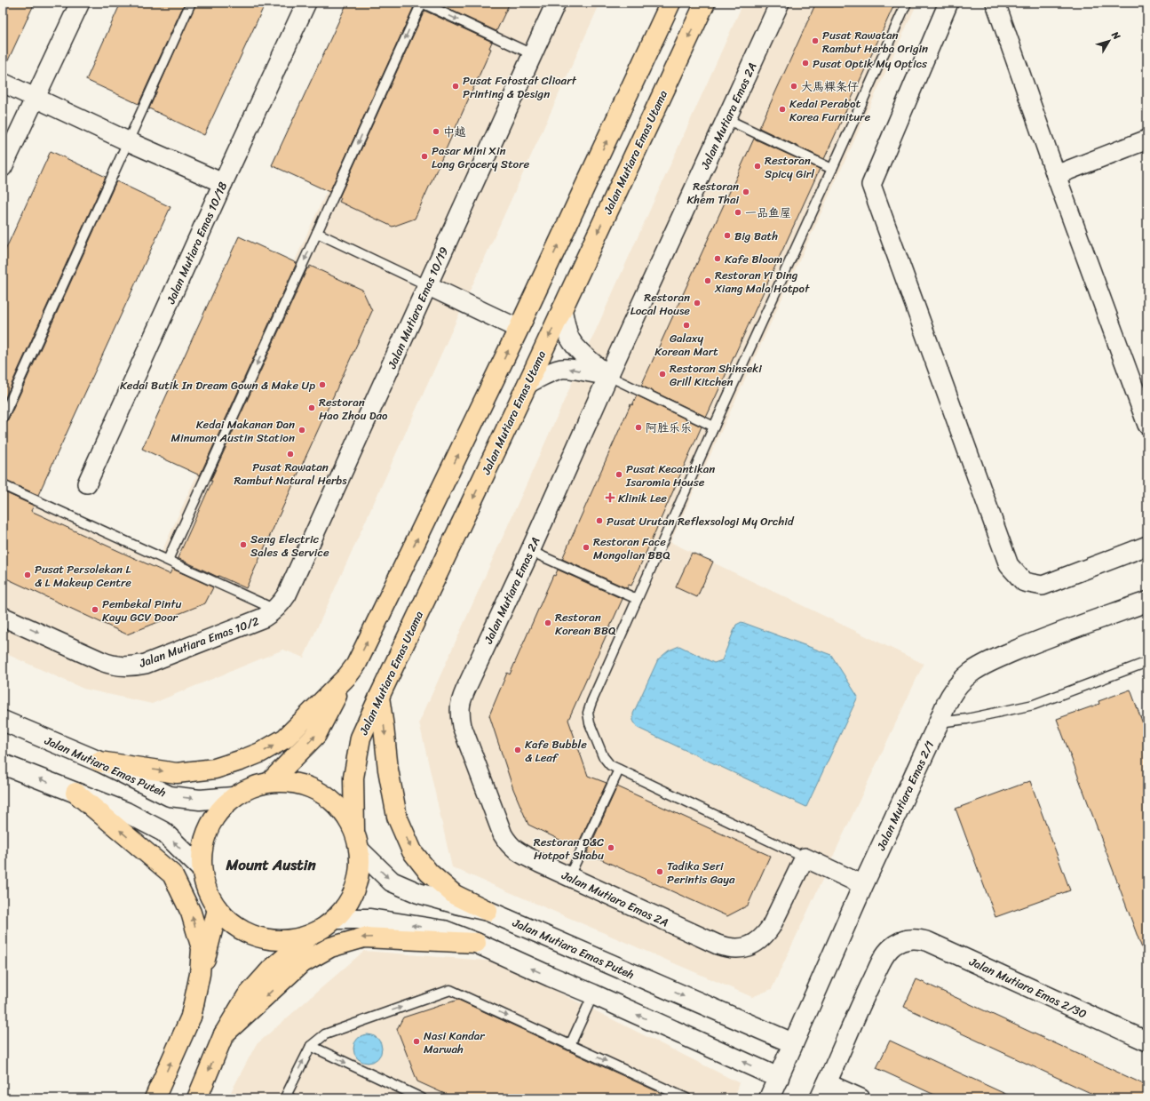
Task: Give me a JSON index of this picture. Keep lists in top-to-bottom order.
{
  "streets": {
    "main road": ["Jalan Mutiara Emas Utama"],
    "street": [
      "Jalan Mutiara Emas 2A",
      "Jalan Mutiara Emas 10/18",
      "Jalan Mutiara Emas 10/19",
      "Jalan Mutiara Emas 10/2",
      "Jalan Mutiara Emas Puteh",
      "Jalan Mutiara Emas 2/1",
      "Jalan Mutiara Emas 2/30"
    ]
  },
  "crossings": [
    ["Jalan Mutiara Emas 10/19", "Jalan Mutiara Emas 10/2"],
    ["Jalan Mutiara Emas Puteh", "Jalan Mutiara Emas 2/1"]
  ],
  "one_way": ["Jalan Mutiara Emas 10/2"],
  "districts": ["Mount Austin"],
  "places": {
    "other": [
      "Pusat Rawatan Rambut Herba Origin",
      "Pusat Optik My Optics",
      "Pusat Fotostat Clioart Printing & Design",
      "大馬粿条仔",
      "Kedai Perabot Korea Furniture",
      "中越",
      "Pasar Mini Xin Long Grocery Store",
      "Restoran Spicy Girl",
      "Restoran Khem Thai",
      "一品鱼屋",
      "Big Bath",
      "Kafe Bloom",
      "Restoran Yi Ding Xiang Mala Hotpot",
      "Restoran Local House",
      "Galaxy Korean Mart",
      "Restoran Shinseki Grill Kitchen",
      "Kedai Butik In Dream Gown & Make Up",
      "Restoran Hao Zhou Dao",
      "阿胜乐乐",
      "Kedai Makanan Dan Minuman Austin Station",
      "Pusat Rawatan Rambut Natural Herbs",
      "Pusat Kecantikan Isaromia House",
      "Pusat Urutan Reflexsologi My Orchid",
      "Seng Electric Sales & Service",
      "Restoran Face Mongolian BBQ",
      "Pusat Persolekan L & L Makeup Centre",
      "Pembekal Pintu Kayu GCV Door",
      "Restoran Korean BBQ",
      "Kafe Bubble & Leaf",
      "Restoran D&C Hotpot Shabu",
      "Tadika Seri Perintis Gaya",
      "Nasi Kandar Marwah"
    ],
    "health": ["Klinik Lee"]
  },
  "north": "top right"
}
